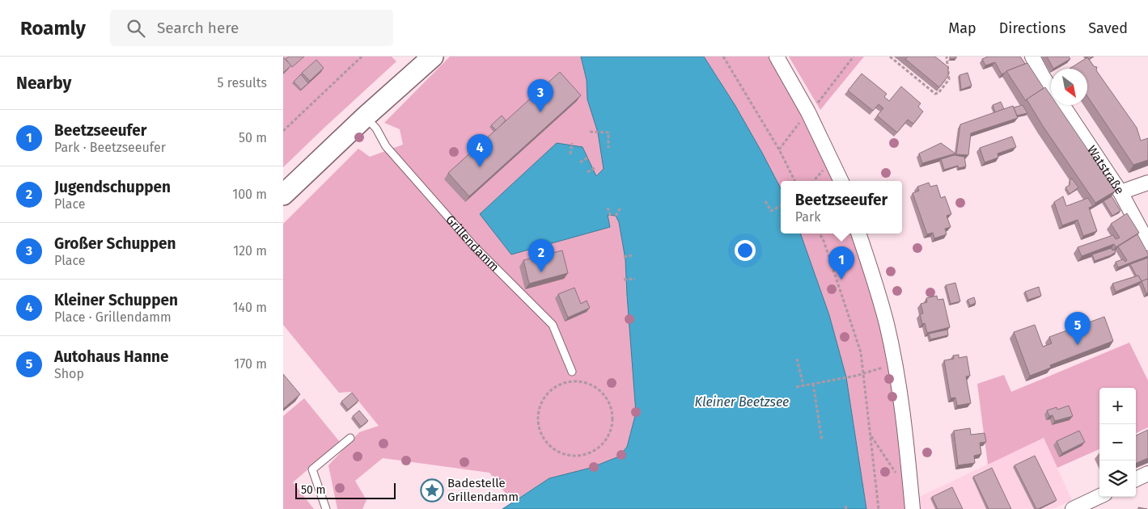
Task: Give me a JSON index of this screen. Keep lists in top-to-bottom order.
{
  "streets": {
    "street": ["Watstraße"],
    "lane": ["Grillendamm"]
  },
  "water": ["Kleiner Beetzsee"],
  "places": {
    "place": ["Badestelle Grillendamm"]
  },
  "scale_bar": "50 m",
  "north": "bottom right",
  "page": {
    "header": "Roamly",
    "search": "Search here",
    "nav": ["Map", "Directions", "Saved"],
    "heading": ["Nearby", "5 results"],
    "pins": [
      "3",
      "4",
      "2",
      "1",
      "5"
    ],
    "list": [
      {
        "mark": "1",
        "name": "Beetzseeufer",
        "note": "Park · Beetzseeufer",
        "value": "50 m"
      },
      {
        "mark": "2",
        "name": "Jugendschuppen",
        "note": "Place",
        "value": "100 m"
      },
      {
        "mark": "3",
        "name": "Großer Schuppen",
        "note": "Place",
        "value": "120 m"
      },
      {
        "mark": "4",
        "name": "Kleiner Schuppen",
        "note": "Place · Grillendamm",
        "value": "140 m"
      },
      {
        "mark": "5",
        "name": "Autohaus Hanne",
        "note": "Shop",
        "value": "170 m"
      }
    ],
    "popup": ["Beetzseeufer", "Park"],
    "map_buttons": ["+", "−"],
    "scale": "50 m"
  }
}
